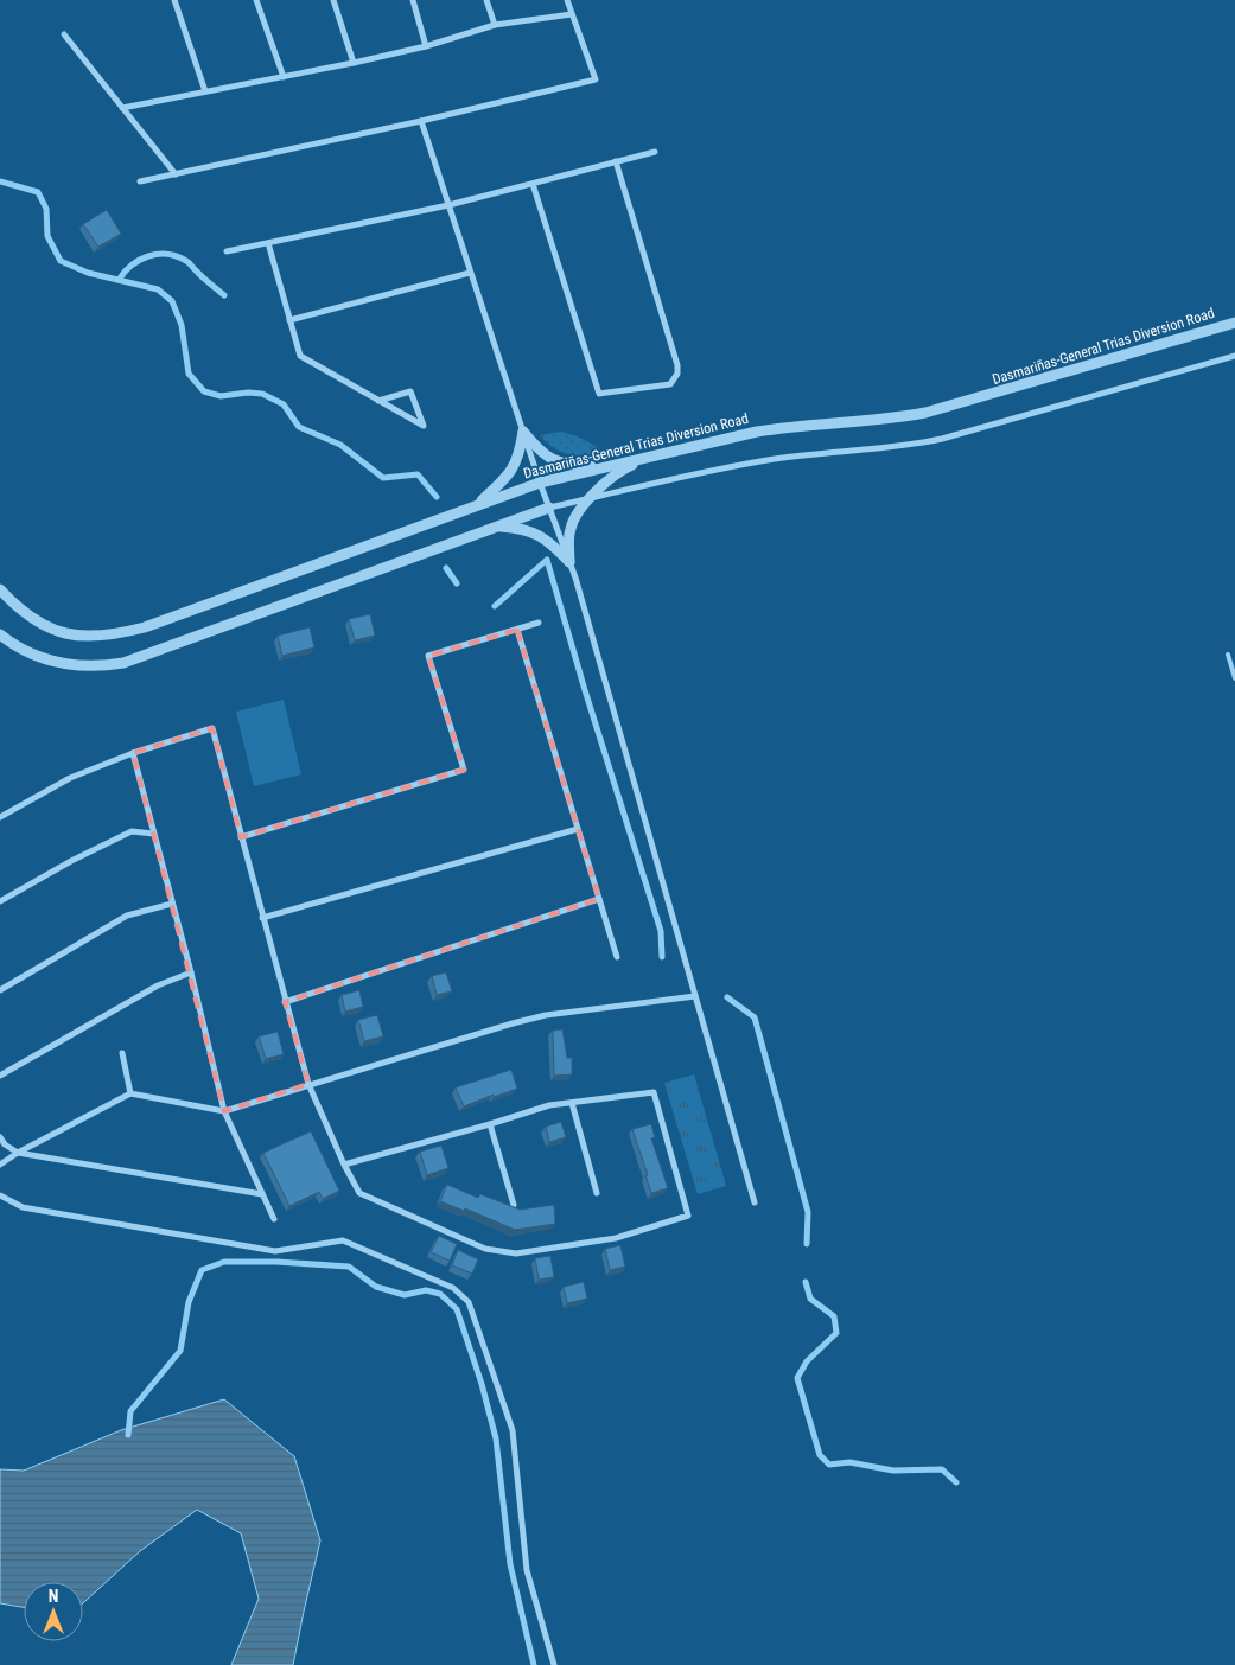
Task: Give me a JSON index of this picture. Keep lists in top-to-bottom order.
{
  "streets": {
    "street": ["Dasmariñas-General Trias Diversion Road"]
  },
  "north": "top"
}
